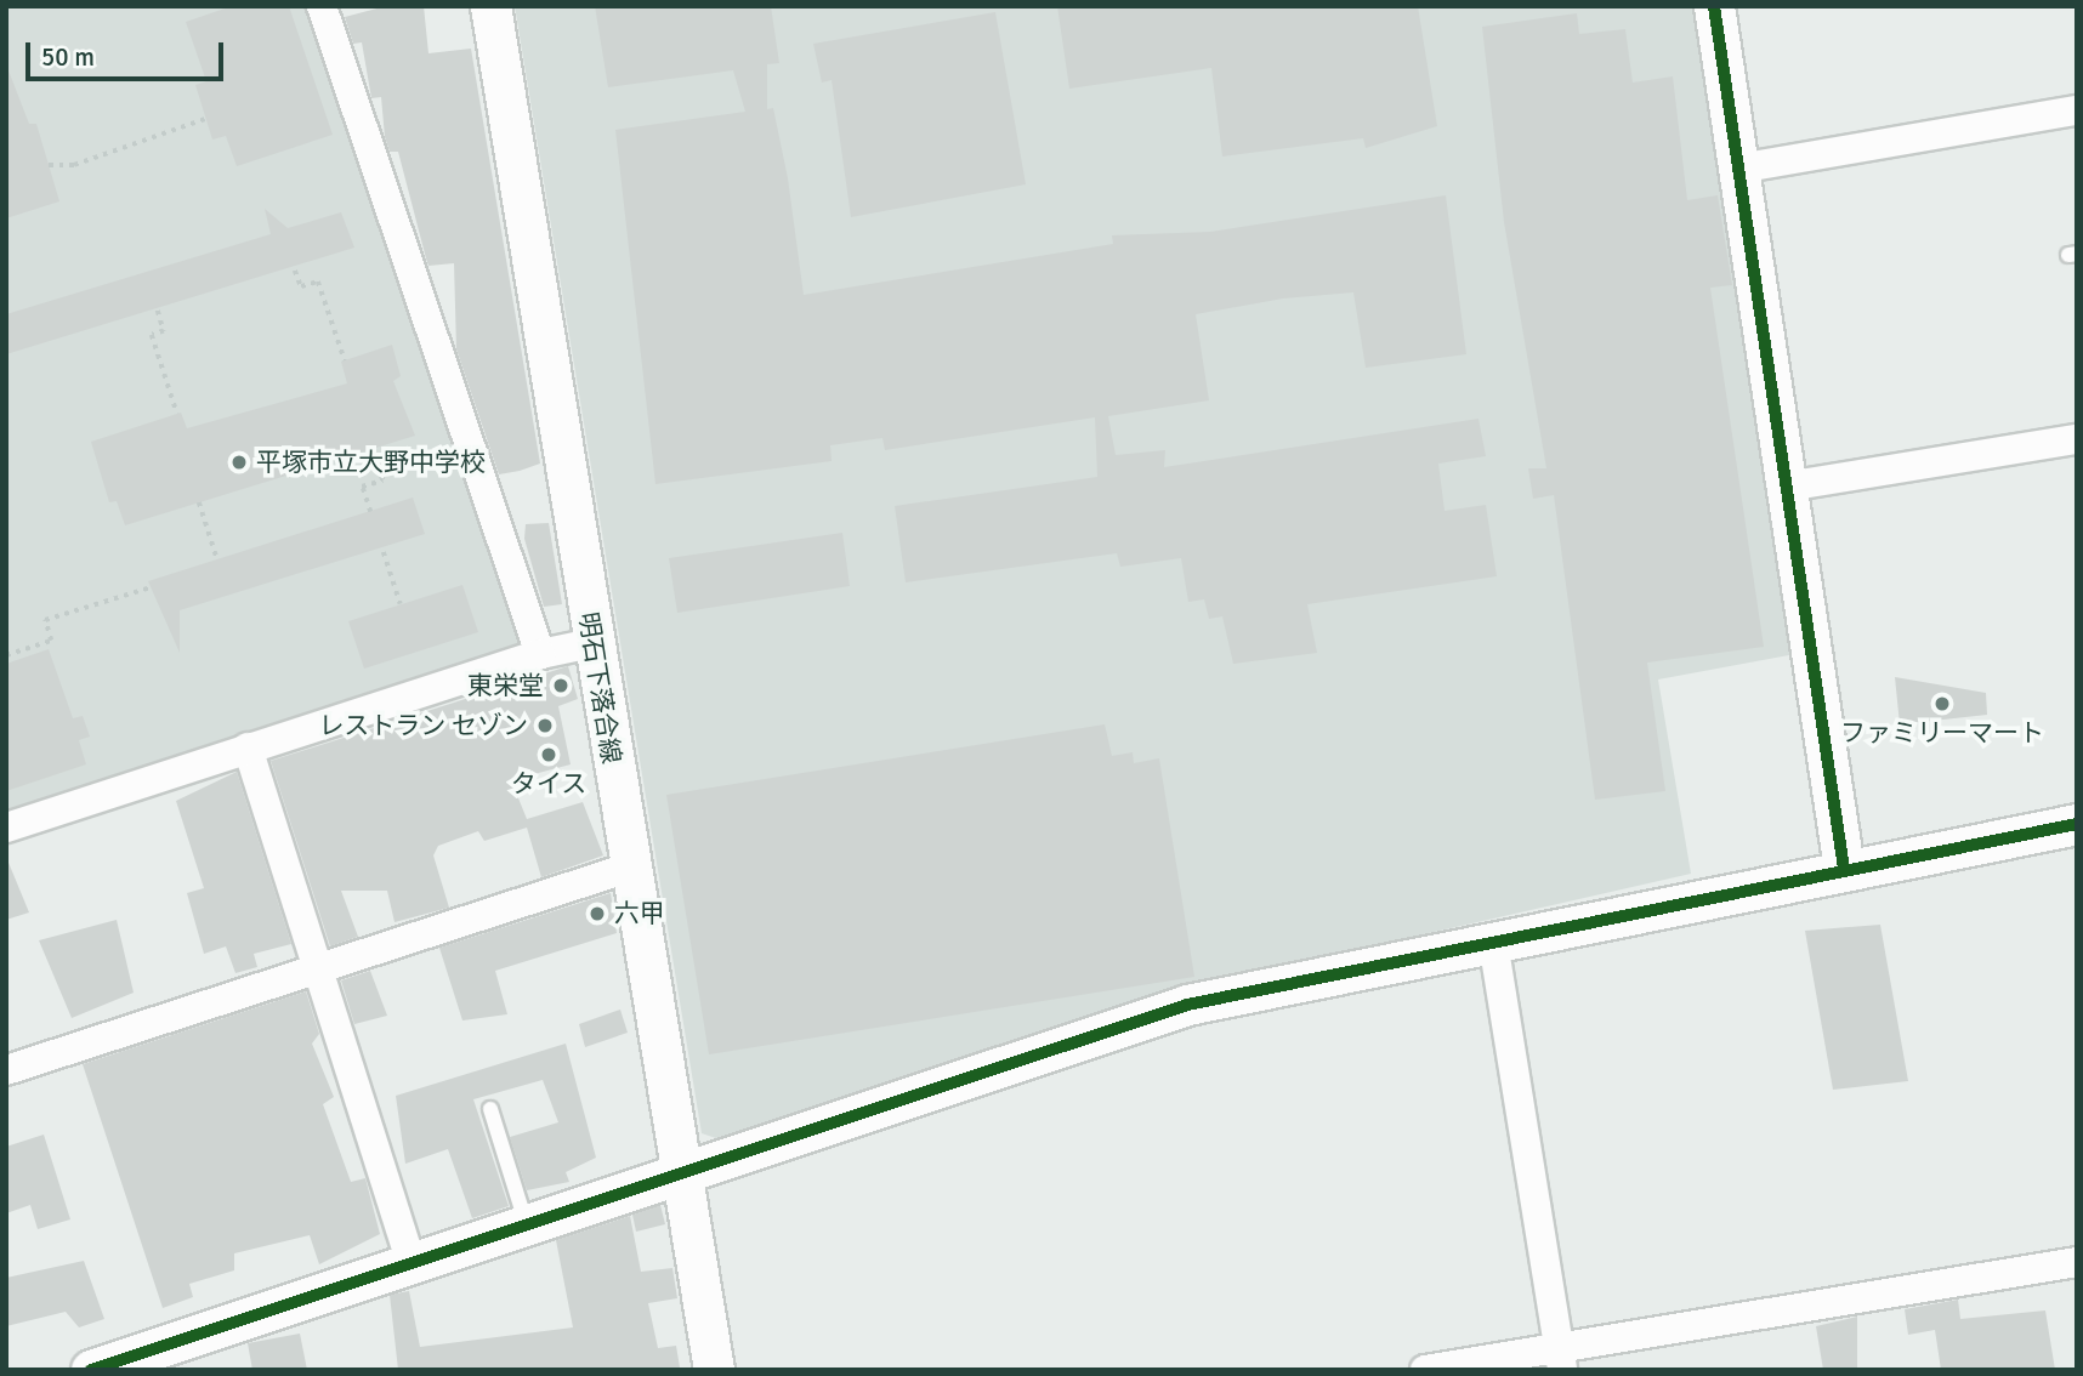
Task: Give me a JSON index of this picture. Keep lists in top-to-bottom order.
{
  "streets": {
    "street": ["明石下落合線"]
  },
  "places": [
    "平塚市立大野中学校",
    "東栄堂",
    "ファミリーマート",
    "レストラン セゾン",
    "タイス",
    "六甲"
  ],
  "scale_bar": "50 m"
}
